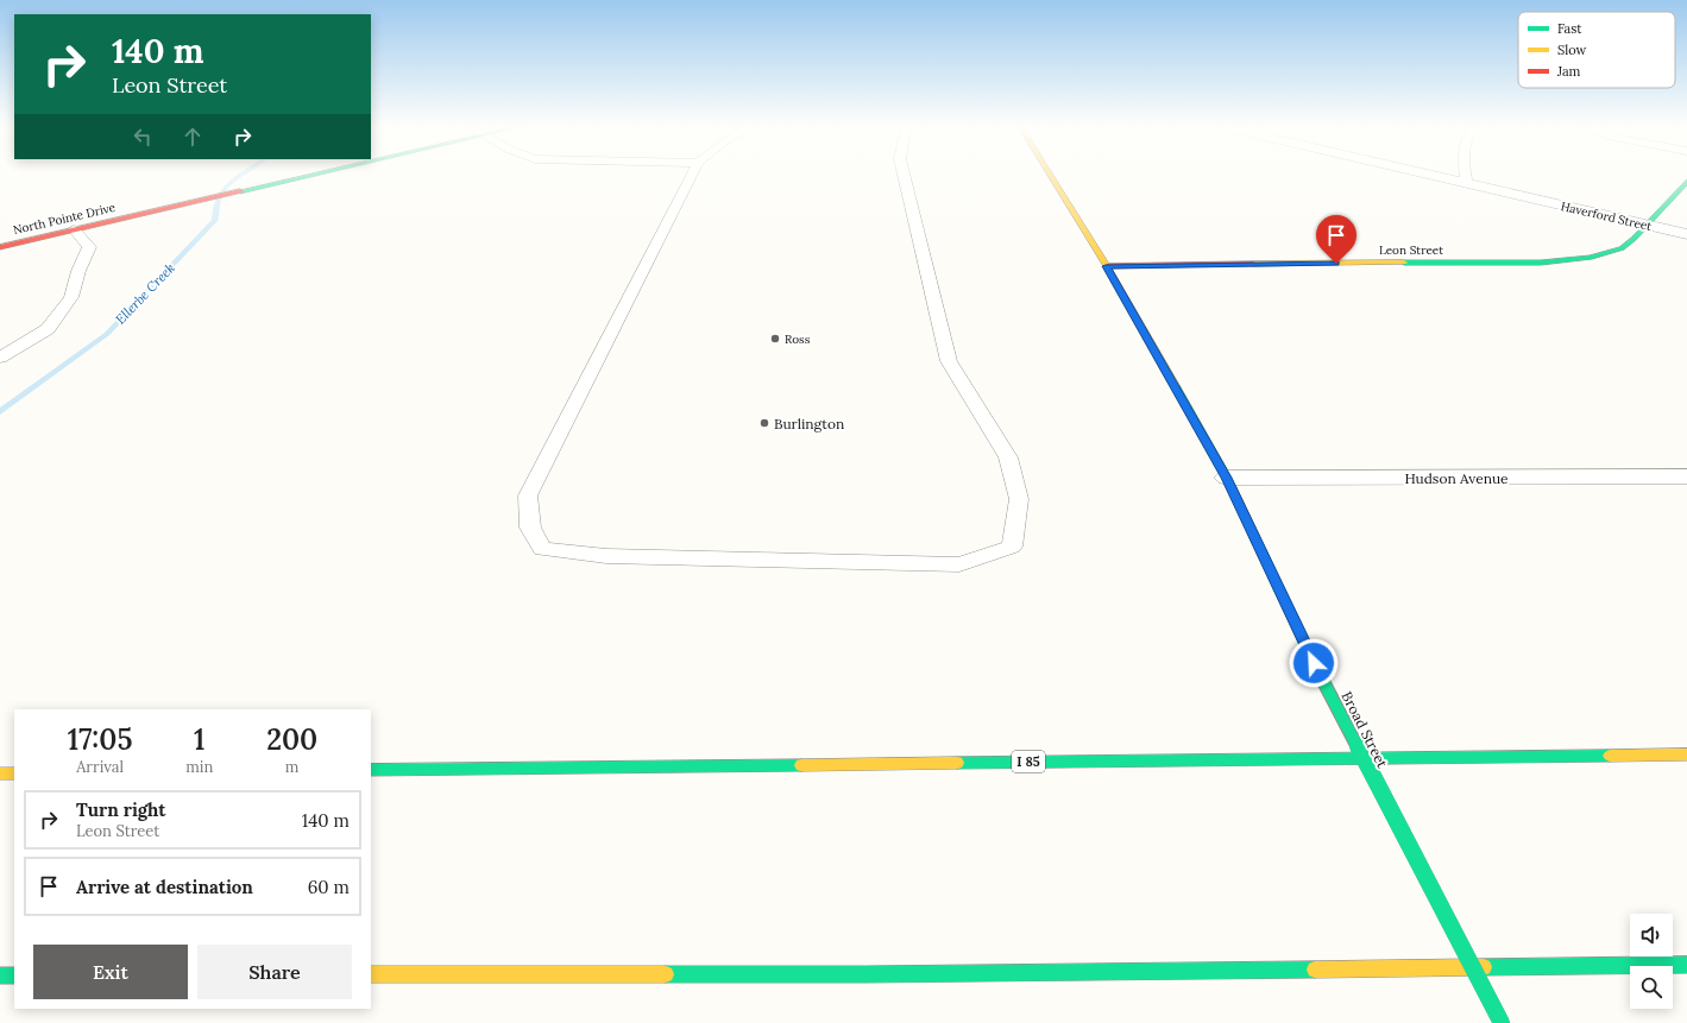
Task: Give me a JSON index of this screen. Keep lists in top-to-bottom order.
{
  "streets": {
    "main road": [
      "North Pointe Drive",
      "Leon Street",
      "Broad Street",
      "I 85"
    ],
    "street": ["Haverford Street", "Hudson Avenue"]
  },
  "crossings": [
    ["Haverford Street", "Leon Street"],
    ["Leon Street", "Broad Street"],
    ["Hudson Avenue", "Broad Street"]
  ],
  "water": ["Ellerbe Creek"],
  "places": ["Ross", "Burlington"],
  "legend": ["Fast", "Slow", "Jam"],
  "page": {
    "turn": ["140 m", "Leon Street"],
    "eta": [
      "17:05",
      "Arrival",
      "1",
      "min",
      "200",
      "m"
    ],
    "list": [
      {
        "name": "Turn right",
        "note": "Leon Street",
        "value": "140 m"
      },
      {
        "name": "Arrive at destination",
        "value": "60 m"
      }
    ],
    "buttons": ["Exit", "Share"]
  }
}
